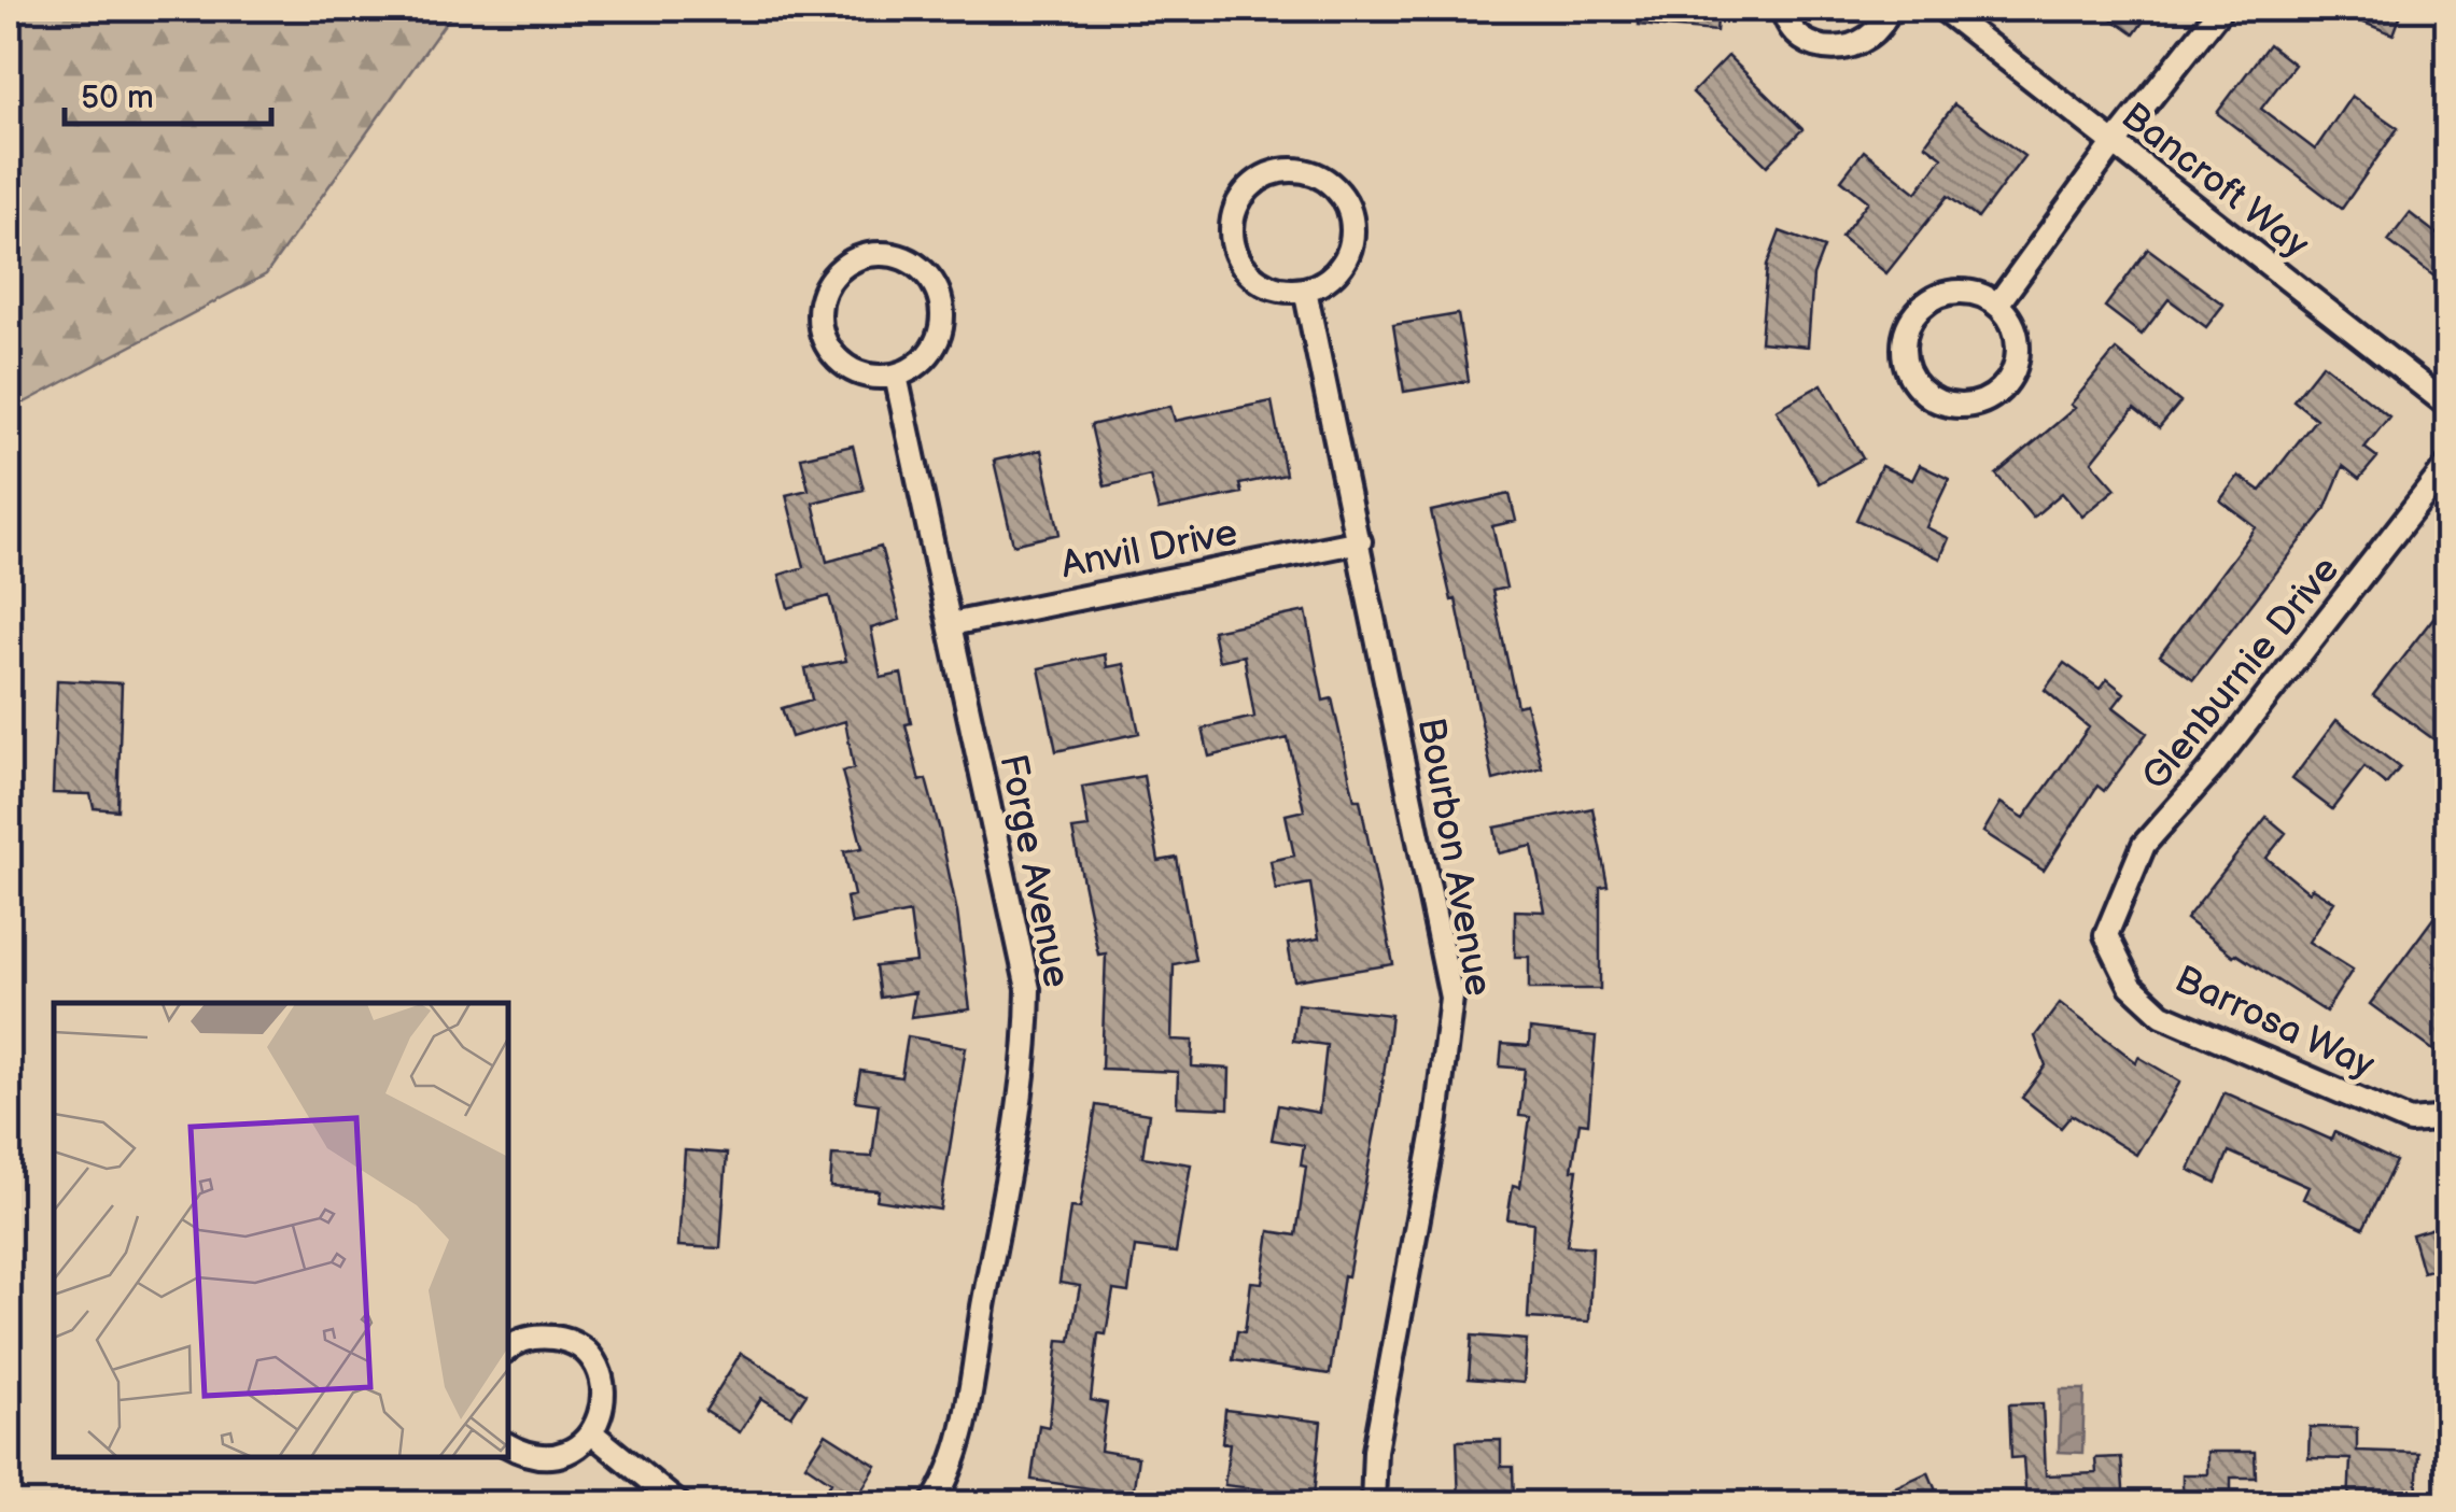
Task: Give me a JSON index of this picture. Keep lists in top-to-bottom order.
{
  "streets": {
    "street": [
      "Bancroft Way",
      "Anvil Drive",
      "Glenburnie Drive",
      "Bourbon Avenue",
      "Forge Avenue",
      "Barrosa Way"
    ]
  },
  "crossings": [
    ["Anvil Drive", "Bourbon Avenue"],
    ["Anvil Drive", "Forge Avenue"],
    ["Glenburnie Drive", "Barrosa Way"]
  ],
  "scale_bar": "50 m"
}
